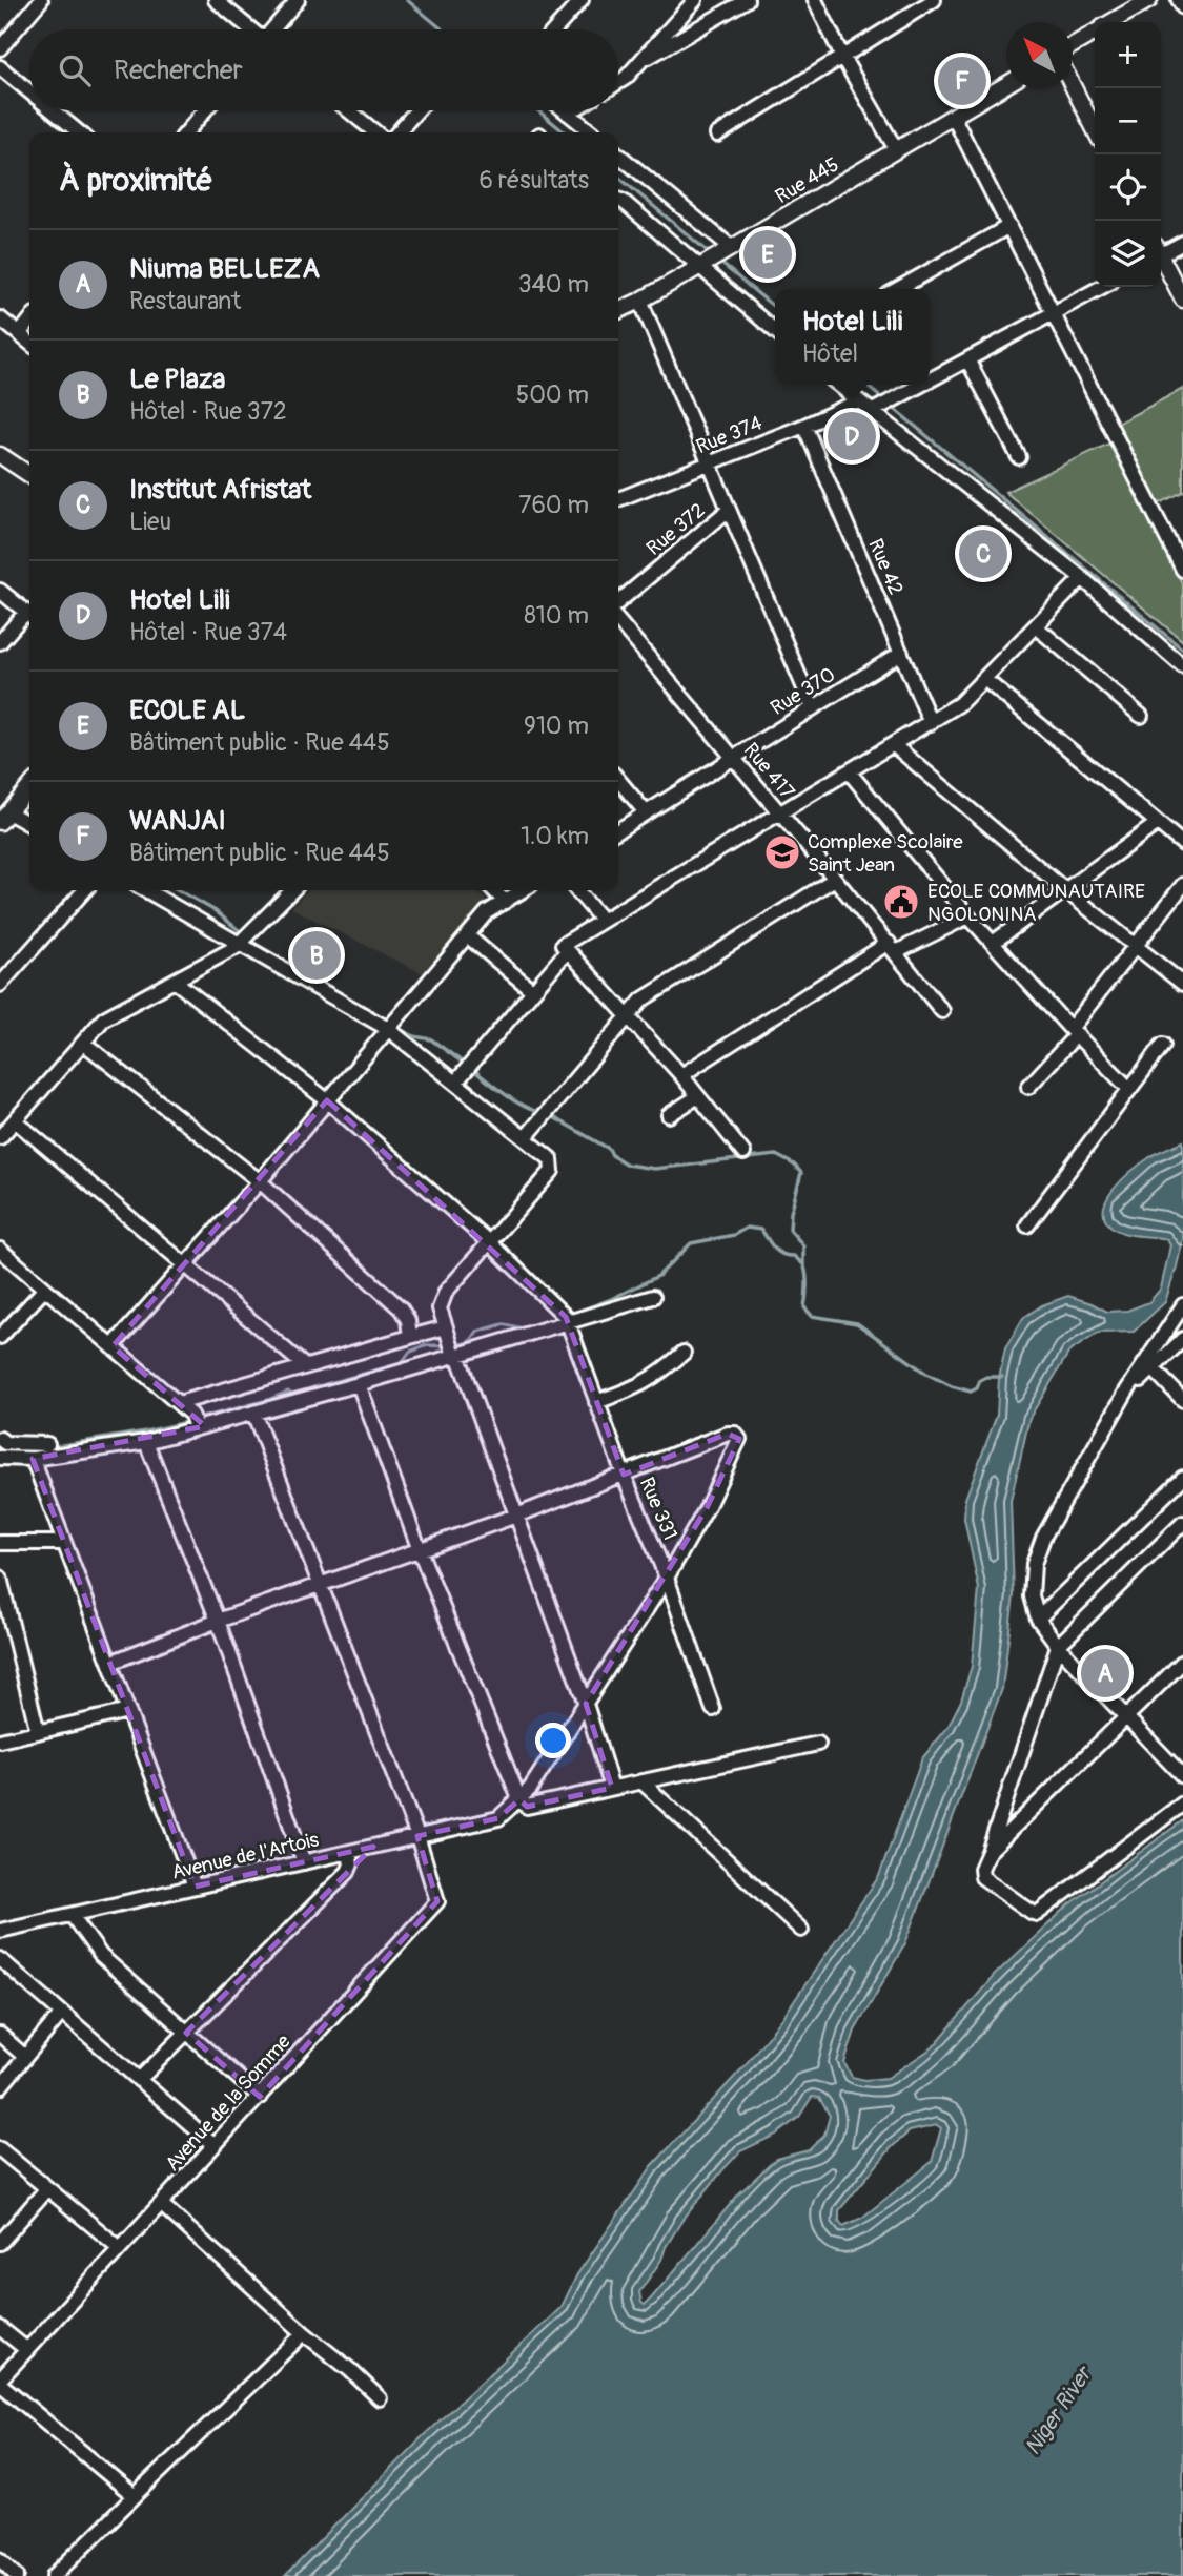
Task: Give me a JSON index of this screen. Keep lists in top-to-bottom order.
{
  "streets": {
    "street": [
      "Rue 445",
      "Rue 374",
      "Rue 372",
      "Rue 42",
      "Rue 370",
      "Rue 417",
      "Rue 331",
      "Avenue de l'Artois",
      "Avenue de la Somme"
    ]
  },
  "crossings": [
    ["Rue 374", "Rue 42"],
    ["Rue 42", "Rue 370"],
    ["Rue 370", "Rue 417"],
    ["Avenue de l'Artois", "Avenue de la Somme"]
  ],
  "water": ["Niger River"],
  "places": {
    "school or university": ["Complexe Scolaire Saint Jean"],
    "public building": ["ECOLE COMMUNAUTAIRE NGOLONINA"]
  },
  "north": "top left",
  "page": {
    "map_buttons": ["+", "−"],
    "search": "Rechercher",
    "pins": [
      "F",
      "E",
      "D",
      "C",
      "B",
      "A"
    ],
    "heading": ["À proximité", "6 résultats"],
    "list": [
      {
        "mark": "A",
        "name": "Niuma BELLEZA",
        "note": "Restaurant",
        "value": "340 m"
      },
      {
        "mark": "B",
        "name": "Le Plaza",
        "note": "Hôtel · Rue 372",
        "value": "500 m"
      },
      {
        "mark": "C",
        "name": "Institut Afristat",
        "note": "Lieu",
        "value": "760 m"
      },
      {
        "mark": "D",
        "name": "Hotel Lili",
        "note": "Hôtel · Rue 374",
        "value": "810 m"
      },
      {
        "mark": "E",
        "name": "ECOLE AL",
        "note": "Bâtiment public · Rue 445",
        "value": "910 m"
      },
      {
        "mark": "F",
        "name": "WANJAI",
        "note": "Bâtiment public · Rue 445",
        "value": "1.0 km"
      }
    ],
    "popup": ["Hotel Lili", "Hôtel"]
  }
}
